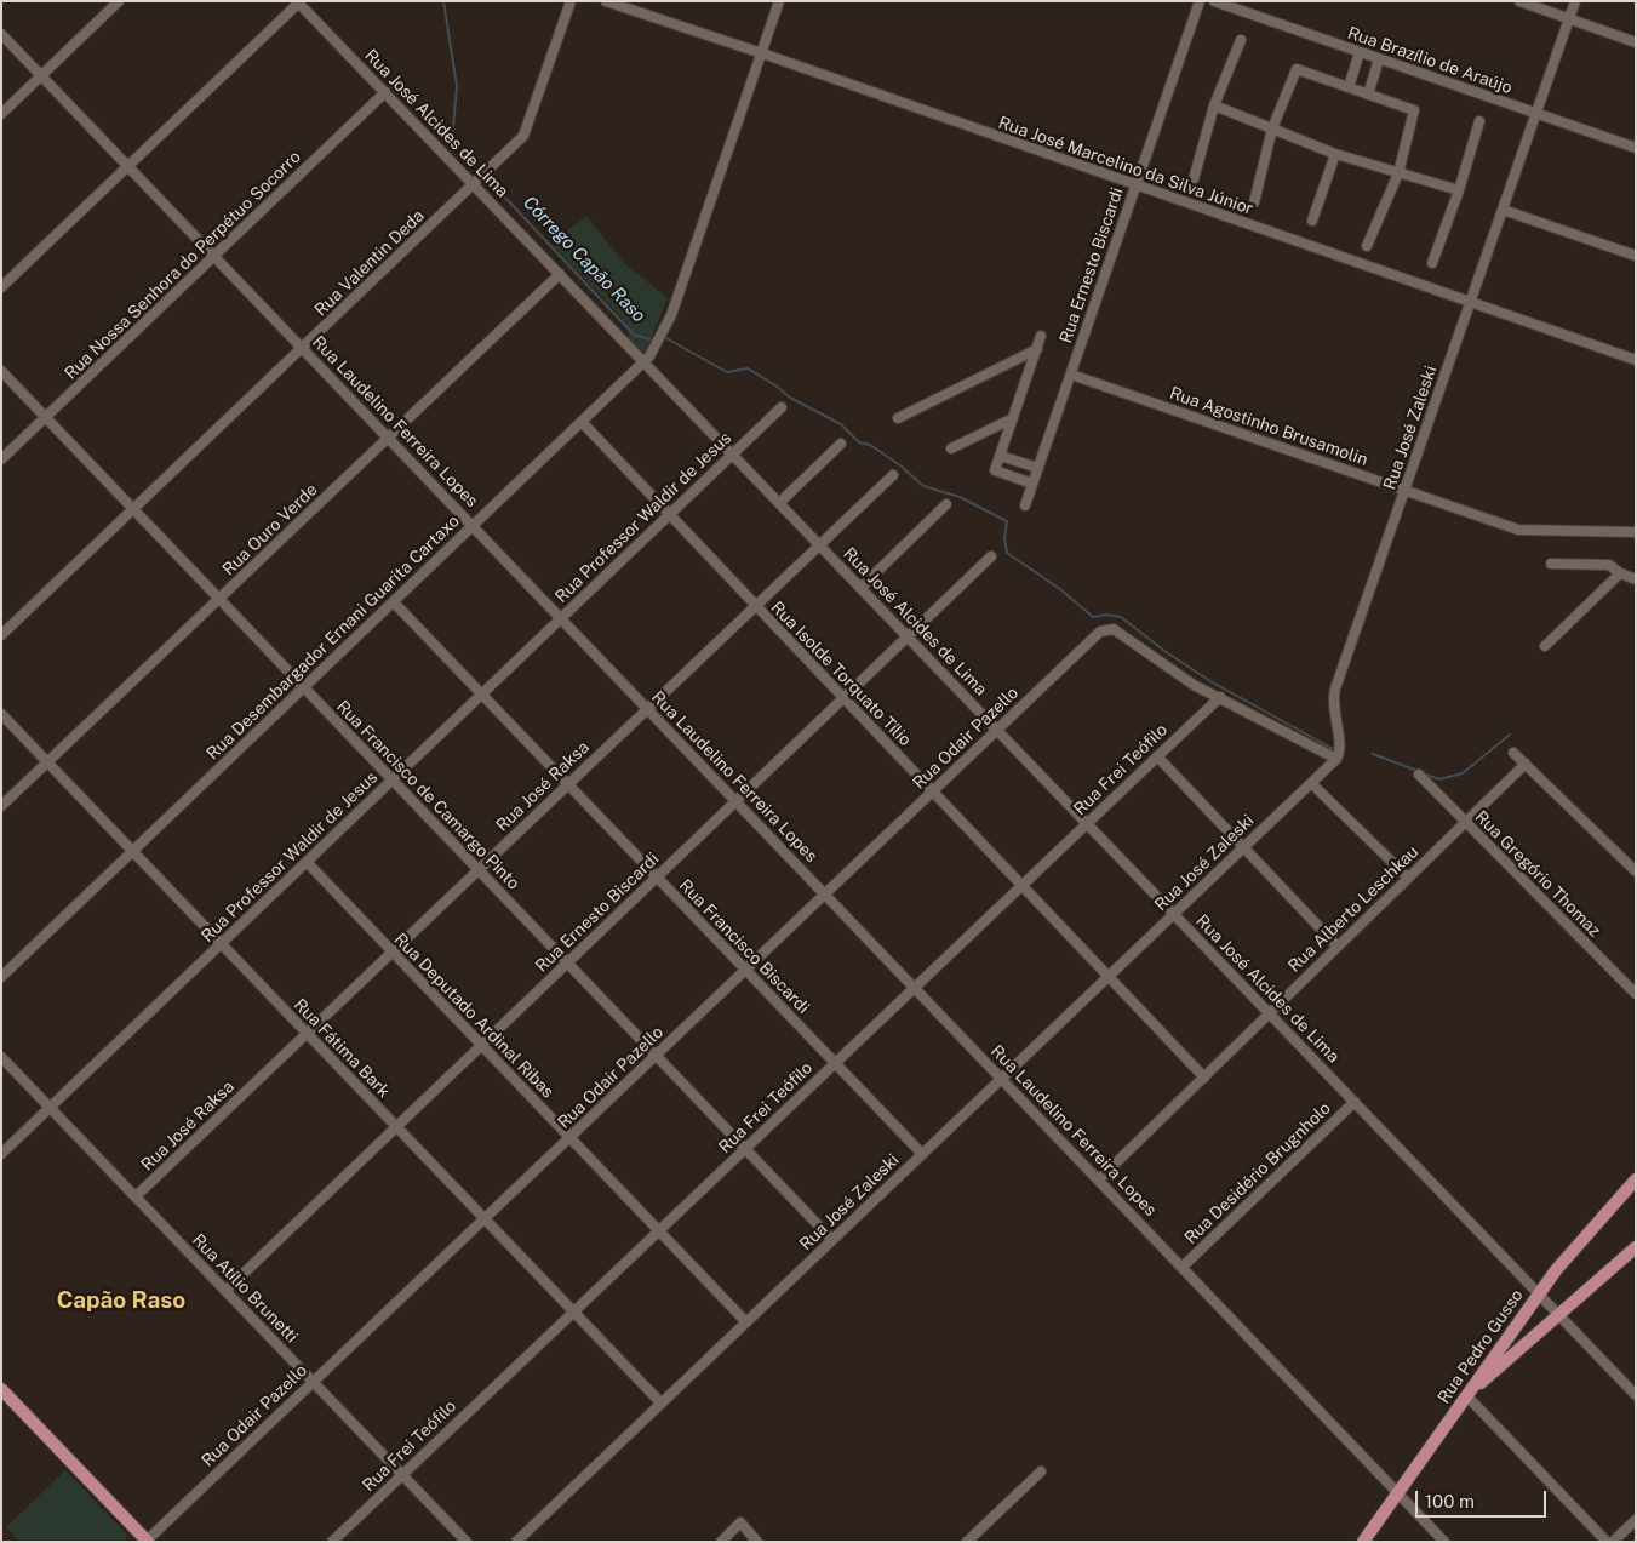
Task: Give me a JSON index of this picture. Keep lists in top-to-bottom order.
{
  "streets": {
    "main road": ["Rua Pedro Gusso"],
    "street": [
      "Rua Brazílio de Araújo",
      "Rua José Alcides de Lima",
      "Rua José Marcelino da Silva Júnior",
      "Rua Valentin Deda",
      "Rua Nossa Senhora do Perpétuo Socorro",
      "Rua Ernesto Biscardi",
      "Rua Laudelino Ferreira Lopes",
      "Rua Agostinho Brusamolin",
      "Rua José Zaleski",
      "Rua Professor Waldir de Jesus",
      "Rua Ouro Verde",
      "Rua Desembargador Ernani Guarita Cartaxo",
      "Rua Isolde Torquato Tílio",
      "Rua Odair Pazello",
      "Rua Frei Teófilo",
      "Rua José Raksa",
      "Rua Francisco de Camargo Pinto",
      "Rua Gregório Thomaz",
      "Rua Alberto Leschkau",
      "Rua Francisco Biscardi",
      "Rua Deputado Ardinal Ribas",
      "Rua Fátima Bark",
      "Rua Desidério Brugnholo",
      "Rua Atílio Brunetti"
    ]
  },
  "crossings": [
    ["Rua Brazílio de Araújo", "Rua José Zaleski"],
    ["Rua José Alcides de Lima", "Rua Valentin Deda"],
    ["Rua José Alcides de Lima", "Rua Nossa Senhora do Perpétuo Socorro"],
    ["Rua José Alcides de Lima", "Rua Ernesto Biscardi"],
    ["Rua José Alcides de Lima", "Rua José Zaleski"],
    ["Rua José Alcides de Lima", "Rua Professor Waldir de Jesus"],
    ["Rua José Alcides de Lima", "Rua Ouro Verde"],
    ["Rua José Alcides de Lima", "Rua Desembargador Ernani Guarita Cartaxo"],
    ["Rua José Alcides de Lima", "Rua Odair Pazello"],
    ["Rua José Alcides de Lima", "Rua Frei Teófilo"],
    ["Rua José Alcides de Lima", "Rua José Raksa"],
    ["Rua José Alcides de Lima", "Rua Alberto Leschkau"],
    ["Rua José Alcides de Lima", "Rua Desidério Brugnholo"],
    ["Rua José Alcides de Lima", "Rua Pedro Gusso"],
    ["Rua José Marcelino da Silva Júnior", "Rua Ernesto Biscardi"],
    ["Rua José Marcelino da Silva Júnior", "Rua José Zaleski"],
    ["Rua José Marcelino da Silva Júnior", "Rua Desembargador Ernani Guarita Cartaxo"],
    ["Rua Valentin Deda", "Rua Laudelino Ferreira Lopes"],
    ["Rua Valentin Deda", "Rua Francisco de Camargo Pinto"],
    ["Rua Nossa Senhora do Perpétuo Socorro", "Rua Laudelino Ferreira Lopes"],
    ["Rua Nossa Senhora do Perpétuo Socorro", "Rua Francisco de Camargo Pinto"],
    ["Rua Ernesto Biscardi", "Rua Laudelino Ferreira Lopes"],
    ["Rua Ernesto Biscardi", "Rua Agostinho Brusamolin"],
    ["Rua Ernesto Biscardi", "Rua Isolde Torquato Tílio"],
    ["Rua Ernesto Biscardi", "Rua Francisco de Camargo Pinto"],
    ["Rua Ernesto Biscardi", "Rua Francisco Biscardi"],
    ["Rua Ernesto Biscardi", "Rua Deputado Ardinal Ribas"],
    ["Rua Ernesto Biscardi", "Rua Fátima Bark"],
    ["Rua Ernesto Biscardi", "Rua Atílio Brunetti"],
    ["Rua Laudelino Ferreira Lopes", "Rua José Zaleski"],
    ["Rua Laudelino Ferreira Lopes", "Rua Professor Waldir de Jesus"],
    ["Rua Laudelino Ferreira Lopes", "Rua Ouro Verde"],
    ["Rua Laudelino Ferreira Lopes", "Rua Desembargador Ernani Guarita Cartaxo"],
    ["Rua Laudelino Ferreira Lopes", "Rua Odair Pazello"],
    ["Rua Laudelino Ferreira Lopes", "Rua Frei Teófilo"],
    ["Rua Laudelino Ferreira Lopes", "Rua José Raksa"],
    ["Rua Laudelino Ferreira Lopes", "Rua Alberto Leschkau"],
    ["Rua Laudelino Ferreira Lopes", "Rua Desidério Brugnholo"],
    ["Rua Laudelino Ferreira Lopes", "Rua Pedro Gusso"],
    ["Rua Agostinho Brusamolin", "Rua José Zaleski"],
    ["Rua José Zaleski", "Rua Isolde Torquato Tílio"],
    ["Rua José Zaleski", "Rua Francisco de Camargo Pinto"],
    ["Rua José Zaleski", "Rua Francisco Biscardi"],
    ["Rua José Zaleski", "Rua Deputado Ardinal Ribas"],
    ["Rua José Zaleski", "Rua Fátima Bark"],
    ["Rua Professor Waldir de Jesus", "Rua Isolde Torquato Tílio"],
    ["Rua Professor Waldir de Jesus", "Rua Francisco de Camargo Pinto"],
    ["Rua Professor Waldir de Jesus", "Rua Francisco Biscardi"],
    ["Rua Professor Waldir de Jesus", "Rua Deputado Ardinal Ribas"],
    ["Rua Professor Waldir de Jesus", "Rua Fátima Bark"],
    ["Rua Professor Waldir de Jesus", "Rua Atílio Brunetti"],
    ["Rua Ouro Verde", "Rua Francisco de Camargo Pinto"],
    ["Rua Ouro Verde", "Rua Fátima Bark"],
    ["Rua Desembargador Ernani Guarita Cartaxo", "Rua Isolde Torquato Tílio"],
    ["Rua Desembargador Ernani Guarita Cartaxo", "Rua Francisco de Camargo Pinto"],
    ["Rua Desembargador Ernani Guarita Cartaxo", "Rua Francisco Biscardi"],
    ["Rua Desembargador Ernani Guarita Cartaxo", "Rua Fátima Bark"],
    ["Rua Isolde Torquato Tílio", "Rua Odair Pazello"],
    ["Rua Isolde Torquato Tílio", "Rua Frei Teófilo"],
    ["Rua Isolde Torquato Tílio", "Rua José Raksa"],
    ["Rua Isolde Torquato Tílio", "Rua Alberto Leschkau"],
    ["Rua Odair Pazello", "Rua Frei Teófilo"],
    ["Rua Odair Pazello", "Rua Francisco de Camargo Pinto"],
    ["Rua Odair Pazello", "Rua Francisco Biscardi"],
    ["Rua Odair Pazello", "Rua Deputado Ardinal Ribas"],
    ["Rua Odair Pazello", "Rua Fátima Bark"],
    ["Rua Odair Pazello", "Rua Atílio Brunetti"],
    ["Rua Frei Teófilo", "Rua Francisco de Camargo Pinto"],
    ["Rua Frei Teófilo", "Rua Francisco Biscardi"],
    ["Rua Frei Teófilo", "Rua Deputado Ardinal Ribas"],
    ["Rua Frei Teófilo", "Rua Fátima Bark"],
    ["Rua Frei Teófilo", "Rua Atílio Brunetti"],
    ["Rua José Raksa", "Rua Francisco de Camargo Pinto"],
    ["Rua José Raksa", "Rua Francisco Biscardi"],
    ["Rua José Raksa", "Rua Deputado Ardinal Ribas"],
    ["Rua José Raksa", "Rua Fátima Bark"],
    ["Rua José Raksa", "Rua Atílio Brunetti"],
    ["Rua Gregório Thomaz", "Rua Alberto Leschkau"]
  ],
  "districts": ["Capão Raso"],
  "water": ["Córrego Capão Raso"],
  "scale_bar": "100 m"
}
